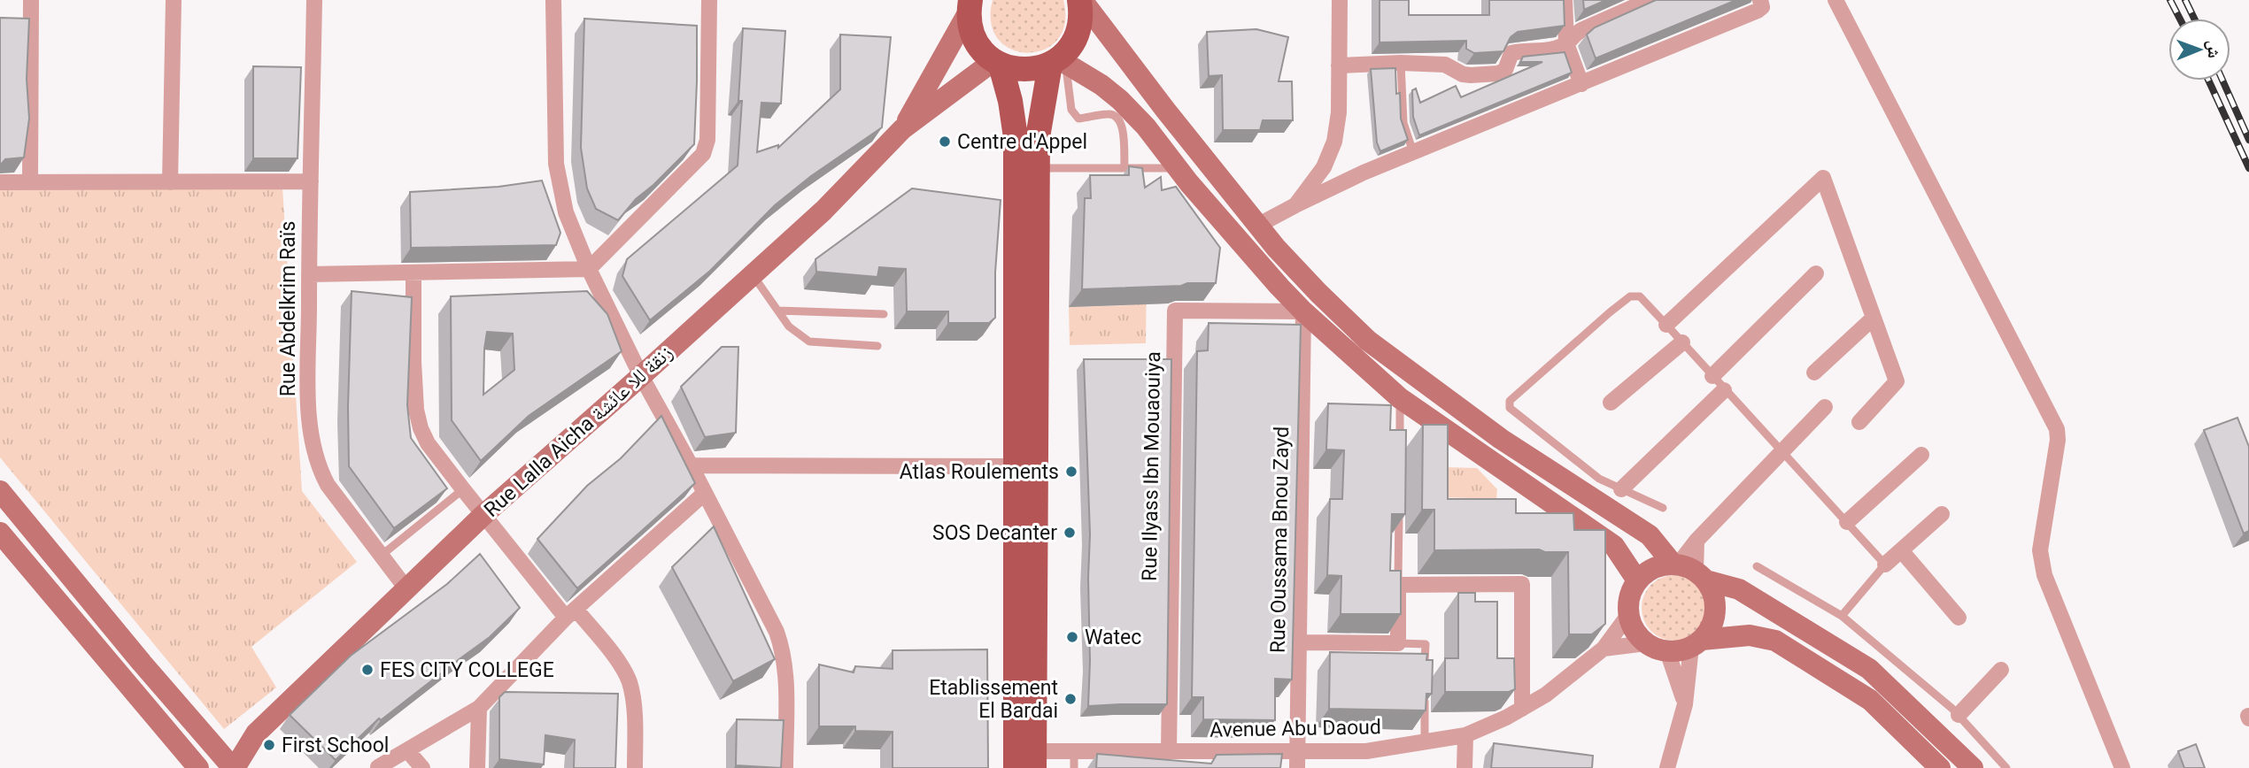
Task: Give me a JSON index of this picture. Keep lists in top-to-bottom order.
{
  "streets": {
    "street": [
      "Rue Abdelkrim Raïs",
      "Rue Lalla Aicha زنقة للا عائشة",
      "Rue Ilyass Ibn Mouaouiya",
      "Rue Oussama Bnou Zayd",
      "Avenue Abu Daoud"
    ]
  },
  "crossings": [
    ["Rue Abdelkrim Raïs", "Rue Lalla Aicha زنقة للا عائشة"],
    ["Rue Ilyass Ibn Mouaouiya", "Rue Oussama Bnou Zayd"],
    ["Rue Ilyass Ibn Mouaouiya", "Avenue Abu Daoud"],
    ["Rue Oussama Bnou Zayd", "Avenue Abu Daoud"]
  ],
  "places": [
    "Centre d'Appel",
    "Atlas Roulements",
    "SOS Decanter",
    "Watec",
    "FES CITY COLLEGE",
    "Etablissement El Bardai",
    "First School"
  ],
  "north": "right"
}
